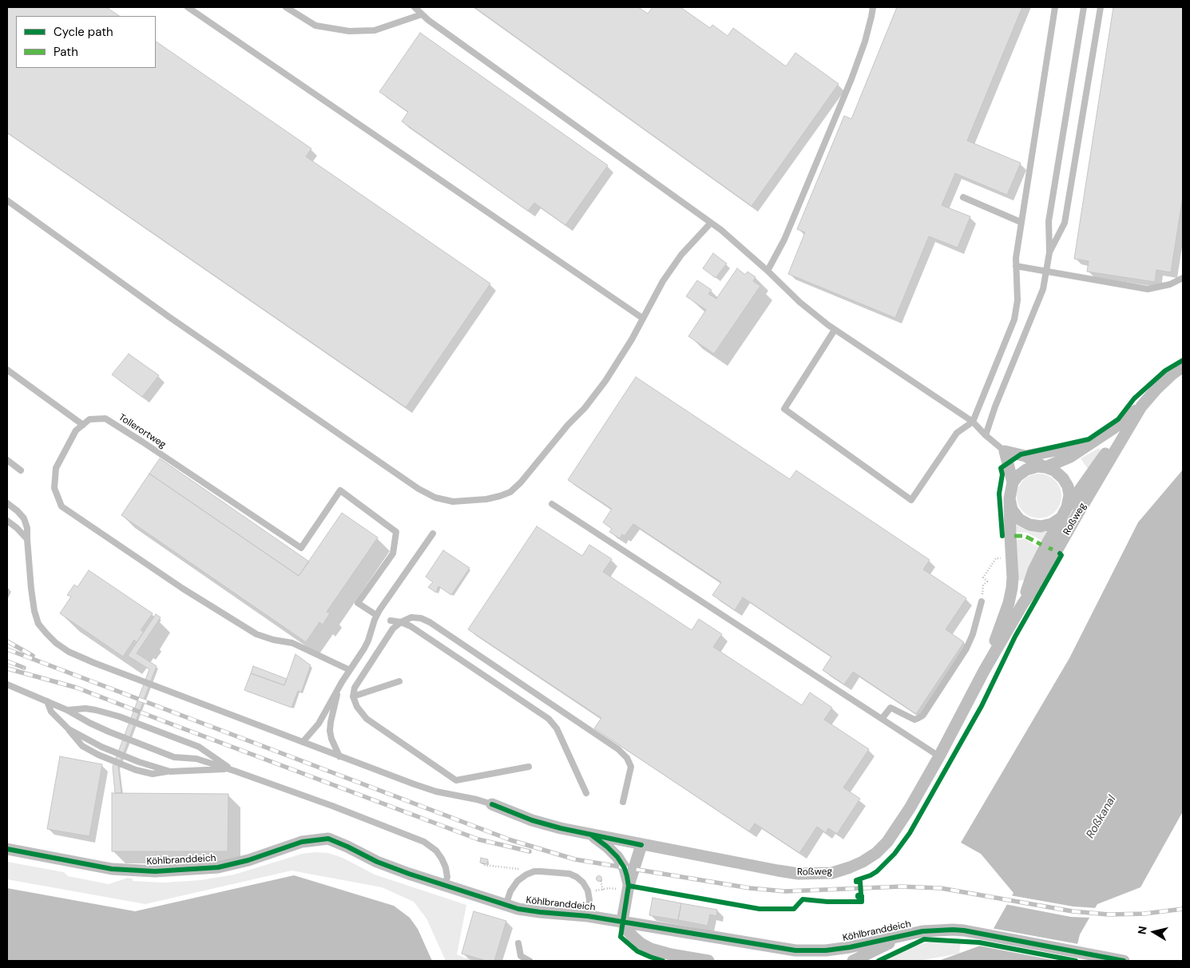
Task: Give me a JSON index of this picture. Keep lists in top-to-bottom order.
{
  "streets": {
    "street": ["Roßweg", "Köhlbranddeich"],
    "lane": ["Tollerortweg"]
  },
  "water": ["Roßkanal"],
  "legend": ["Cycle path", "Path"],
  "north": "left"
}
